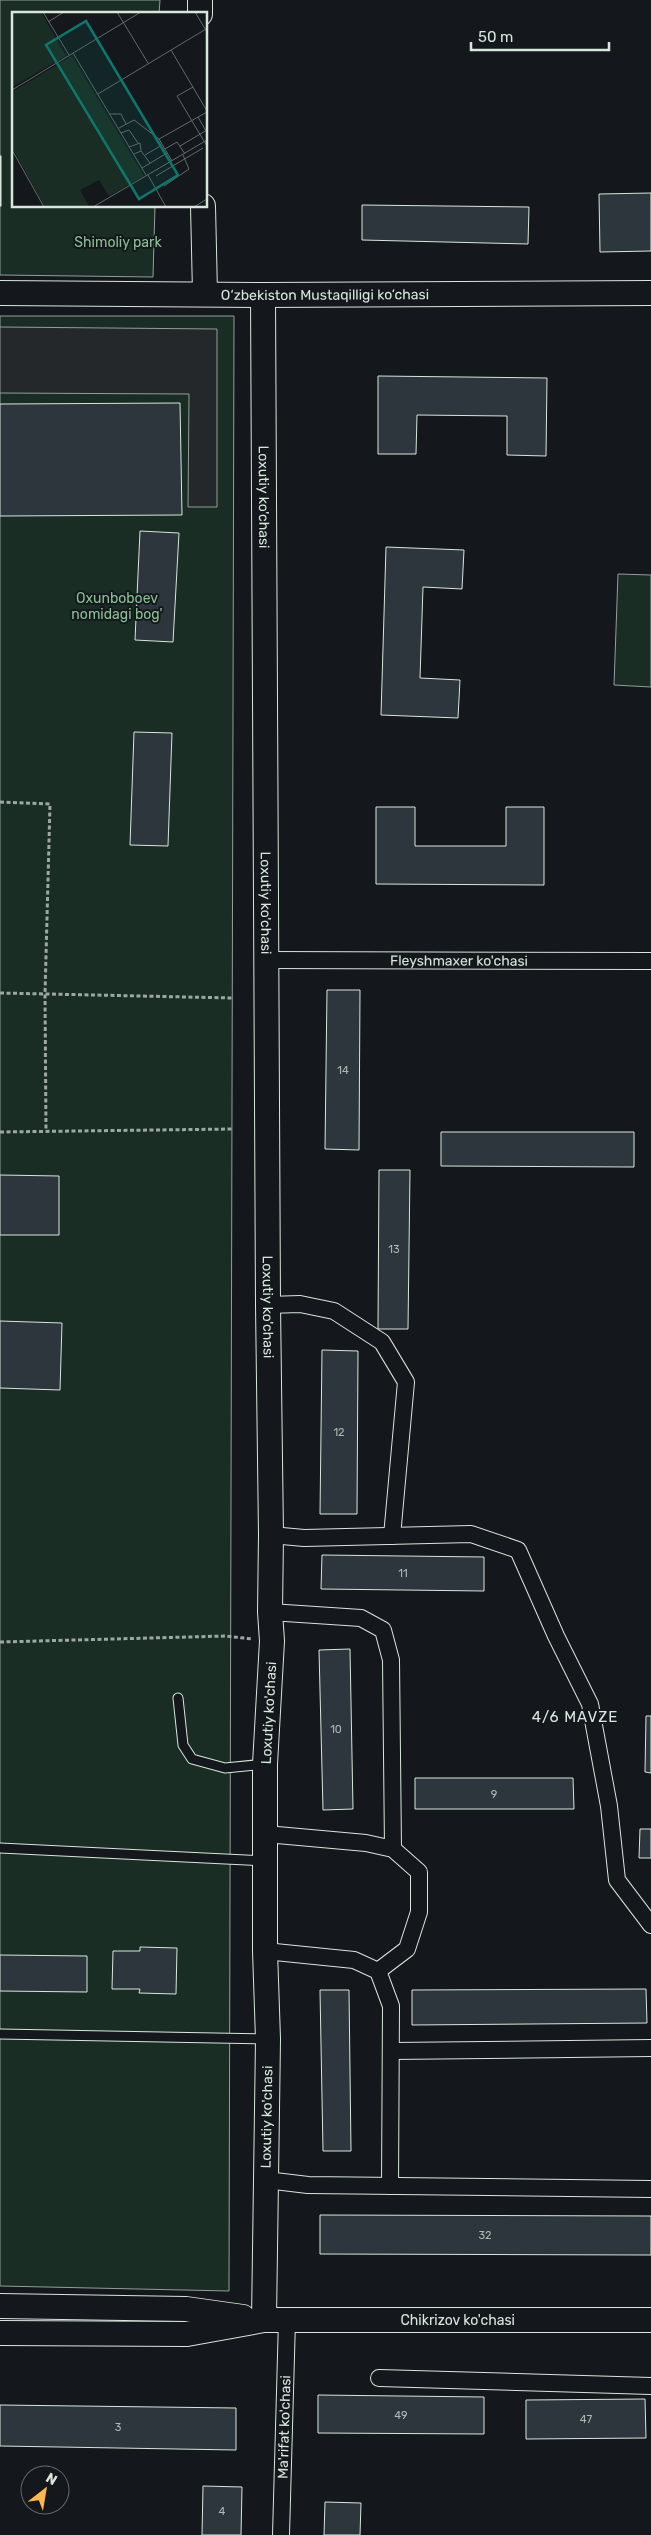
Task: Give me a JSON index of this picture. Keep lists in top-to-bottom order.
{
  "streets": {
    "street": [
      "O‘zbekiston Mustaqilligi ko‘chasi",
      "Loxutiy ko'chasi",
      "Fleyshmaxer ko'chasi",
      "Chikrizov ko'chasi",
      "Ma'rifat ko'chasi"
    ]
  },
  "crossings": [
    ["O‘zbekiston Mustaqilligi ko‘chasi", "Loxutiy ko'chasi"],
    ["Loxutiy ko'chasi", "Fleyshmaxer ko'chasi"],
    ["Loxutiy ko'chasi", "Chikrizov ko'chasi"],
    ["Loxutiy ko'chasi", "Ma'rifat ko'chasi"],
    ["Chikrizov ko'chasi", "Ma'rifat ko'chasi"]
  ],
  "districts": ["4/6 MAVZE"],
  "parks": ["Shimoliy park", "Oxunboboev nomidagi bog'"],
  "house_numbers": [
    "14",
    "13",
    "12",
    "11",
    "10",
    "9",
    "32",
    "49",
    "47",
    "3",
    "4"
  ],
  "scale_bar": "50 m",
  "north": "top right"
}
